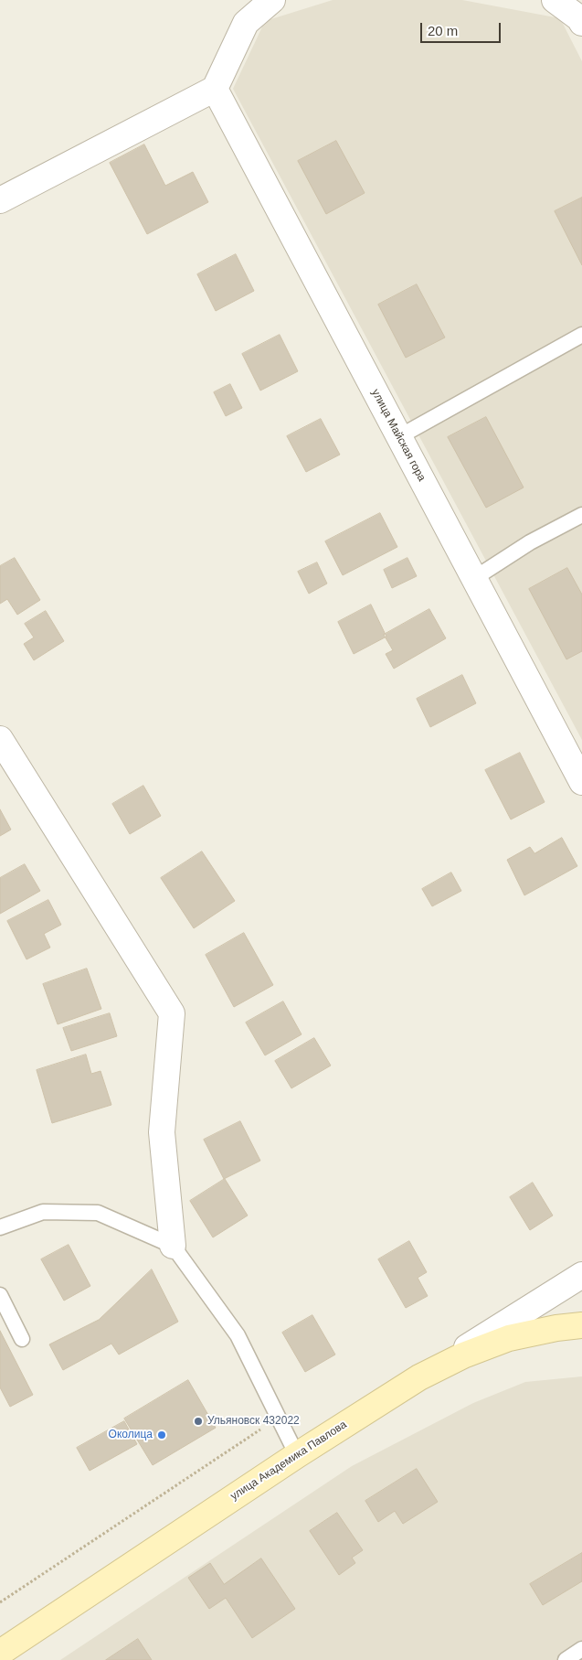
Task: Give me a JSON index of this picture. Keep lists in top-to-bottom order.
{
  "streets": {
    "street": ["улица Майская гора", "улица Академика Павлова"]
  },
  "places": ["Ульяновск 432022", "Околица"],
  "scale_bar": "20 m"
}
